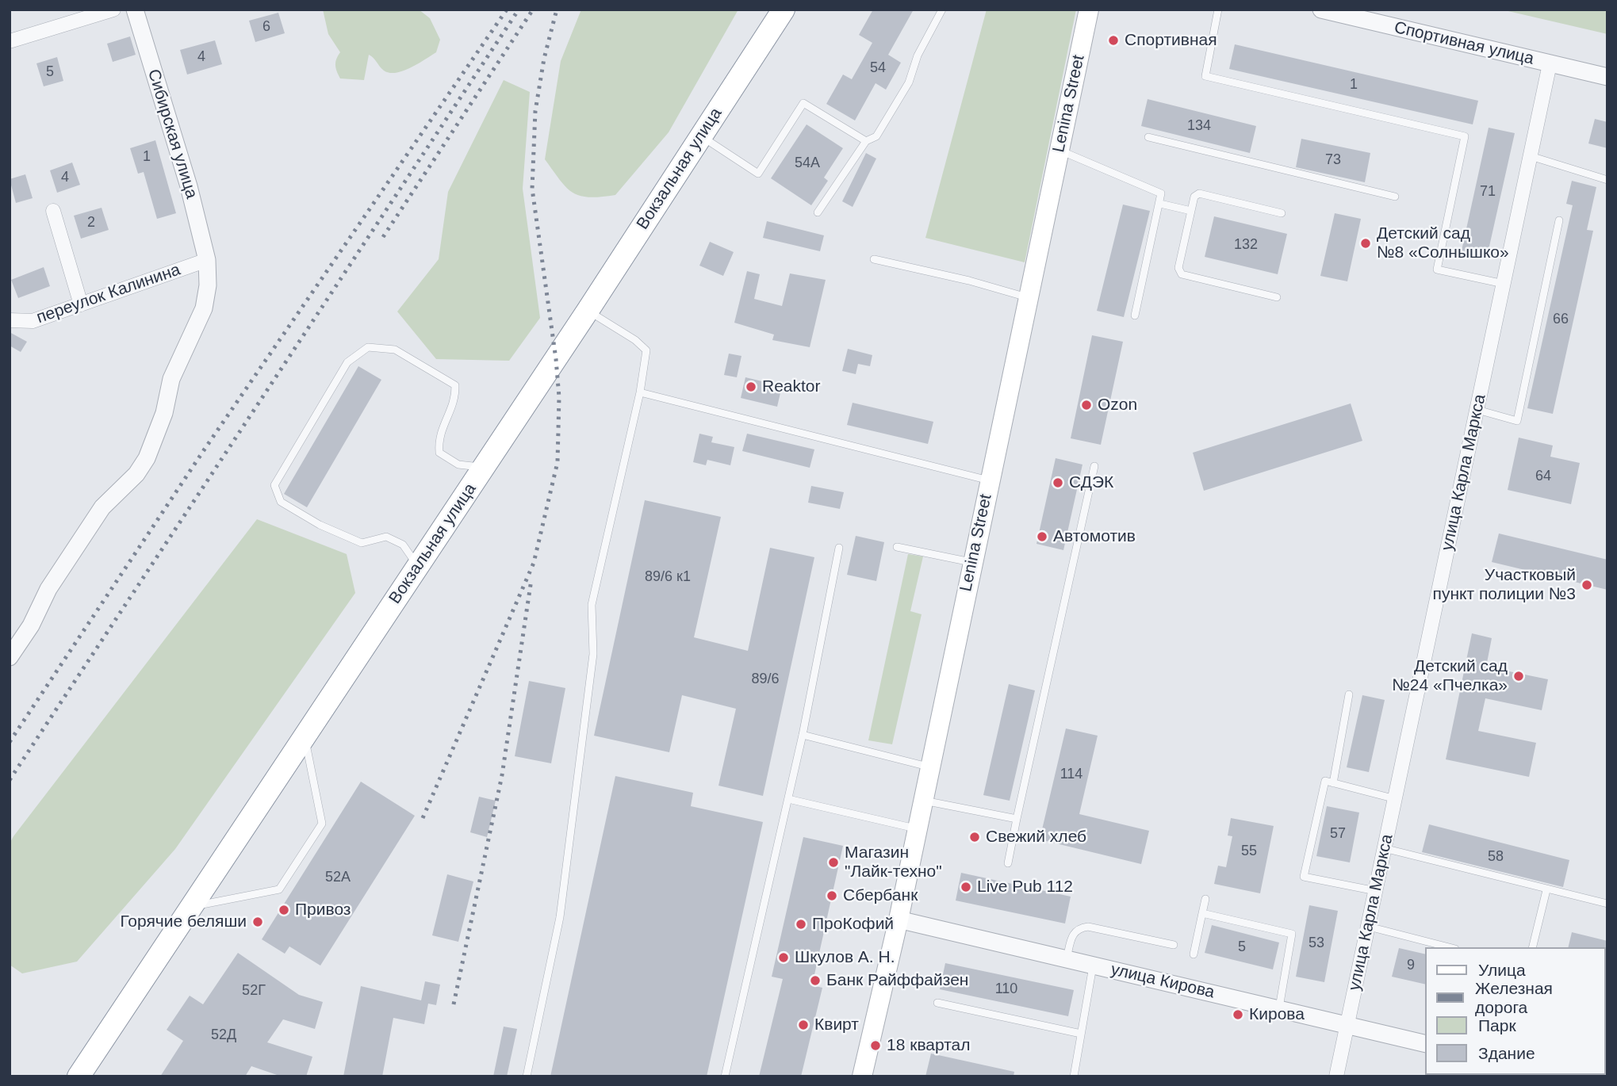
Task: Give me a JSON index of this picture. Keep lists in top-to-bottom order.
{
  "streets": {
    "highway": ["Вокзальная улица"],
    "main road": ["Lenina Street"],
    "street": [
      "Спортивная улица",
      "Сибирская улица",
      "переулок Калинина",
      "улица Карла Маркса",
      "улица Кирова"
    ]
  },
  "crossings": [
    ["Спортивная улица", "улица Карла Маркса"],
    ["Lenina Street", "улица Кирова"],
    ["Сибирская улица", "переулок Калинина"],
    ["улица Карла Маркса", "улица Кирова"]
  ],
  "places": [
    "Спортивная",
    "Детский сад №8 «Солнышко»",
    "Reaktor",
    "Ozon",
    "СДЭК",
    "Автомотив",
    "Участковый пункт полиции №3",
    "Детский сад №24 «Пчелка»",
    "Свежий хлеб",
    "Магазин \"Лайк-техно\"",
    "Live Pub 112",
    "Сбербанк",
    "Привоз",
    "Горячие беляши",
    "ПроКофий",
    "Шкулов А. Н.",
    "Банк Райффайзен",
    "Кирова",
    "Квирт",
    "18 квартал"
  ],
  "house_numbers": [
    "6",
    "4",
    "54",
    "5",
    "1",
    "134",
    "1",
    "73",
    "54А",
    "4",
    "71",
    "2",
    "132",
    "66",
    "64",
    "89/6 к1",
    "89/6",
    "114",
    "57",
    "55",
    "58",
    "52А",
    "53",
    "5",
    "9",
    "110",
    "52Г",
    "52Д"
  ],
  "legend": [
    "Улица",
    "Железная дорога",
    "Парк",
    "Здание"
  ]
}
